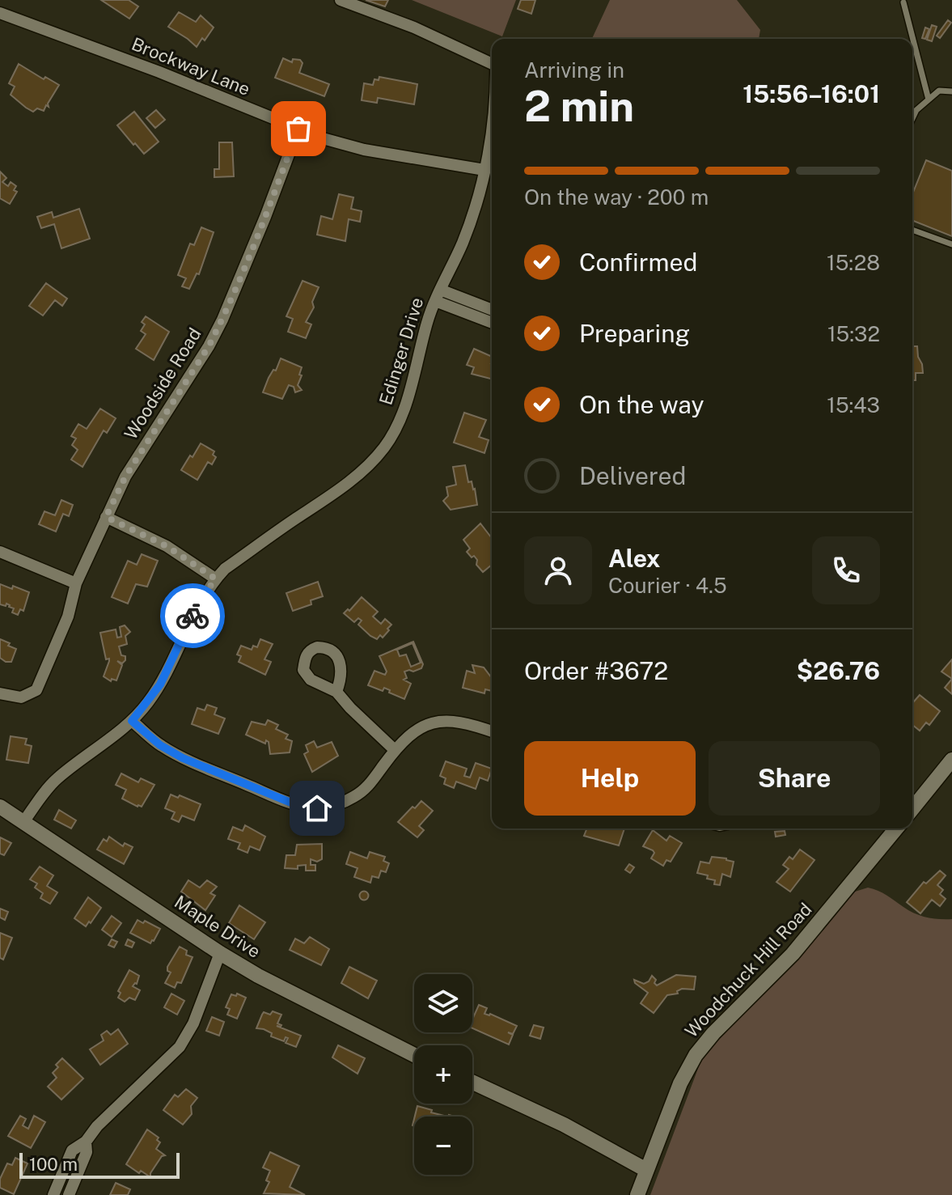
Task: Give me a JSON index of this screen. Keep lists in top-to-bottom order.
{
  "streets": {
    "street": [
      "Brockway Lane",
      "Edinger Drive",
      "Woodside Road",
      "Maple Drive",
      "Woodchuck Hill Road"
    ]
  },
  "crossings": [
    ["Brockway Lane", "Edinger Drive"],
    ["Brockway Lane", "Woodside Road"],
    ["Edinger Drive", "Maple Drive"]
  ],
  "scale_bar": "100 m",
  "page": {
    "heading": ["2 min", "Arriving in", "15:56–16:01"],
    "panel": [
      "Alex",
      "Courier · 4.5",
      "Order #3672",
      "$26.76"
    ],
    "bar": "On the way · 200 m",
    "list": [
      ["Confirmed", "15:28"],
      ["Preparing", "15:32"],
      ["On the way", "15:43"],
      "Delivered"
    ],
    "buttons": ["Help", "Share"],
    "map_buttons": ["+", "−"],
    "scale": "100 m"
  }
}
